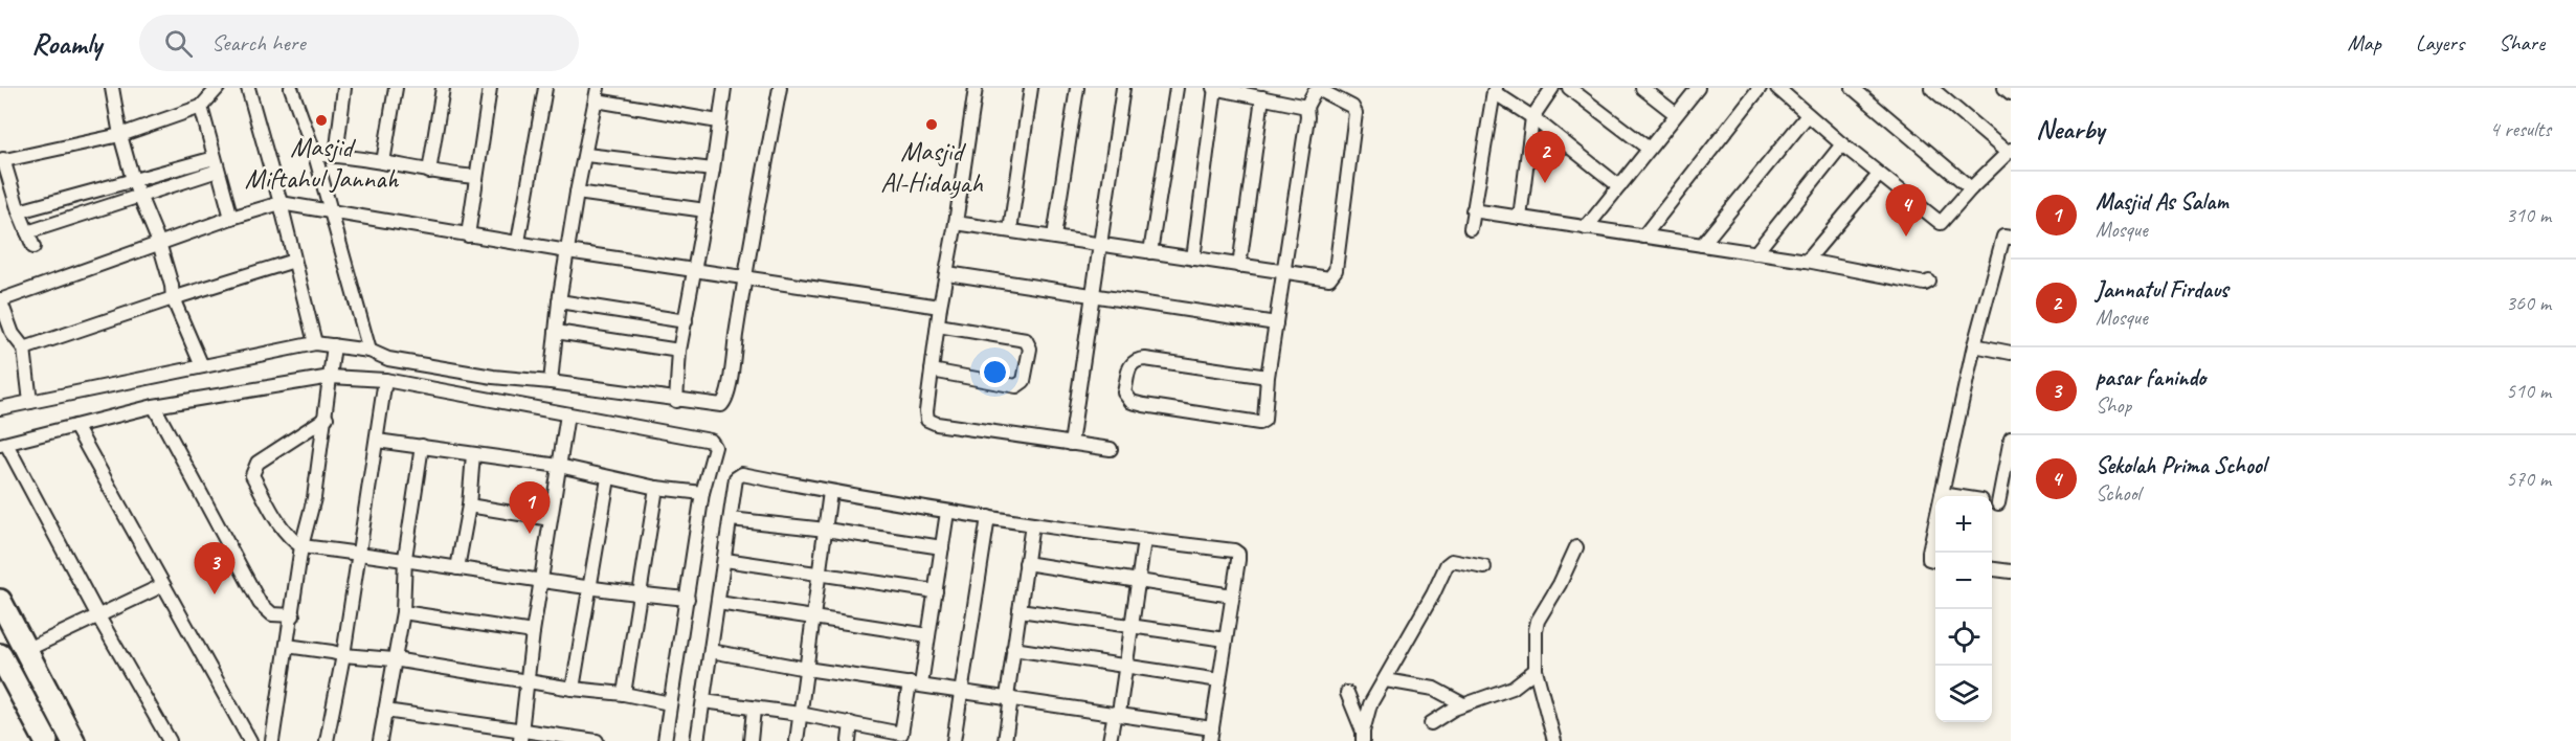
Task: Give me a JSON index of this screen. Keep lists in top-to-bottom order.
{
  "places": ["Masjid Miftahul Jannah", "Masjid Al-Hidayah"],
  "page": {
    "header": "Roamly",
    "search": "Search here",
    "nav": ["Map", "Layers", "Share"],
    "heading": ["Nearby", "4 results"],
    "pins": [
      "2",
      "4",
      "1",
      "3"
    ],
    "list": [
      {
        "mark": "1",
        "name": "Masjid As Salam",
        "note": "Mosque",
        "value": "310 m"
      },
      {
        "mark": "2",
        "name": "Jannatul Firdaus",
        "note": "Mosque",
        "value": "360 m"
      },
      {
        "mark": "3",
        "name": "pasar fanindo",
        "note": "Shop",
        "value": "510 m"
      },
      {
        "mark": "4",
        "name": "Sekolah Prima School",
        "note": "School",
        "value": "570 m"
      }
    ],
    "map_buttons": ["+", "−"]
  }
}
